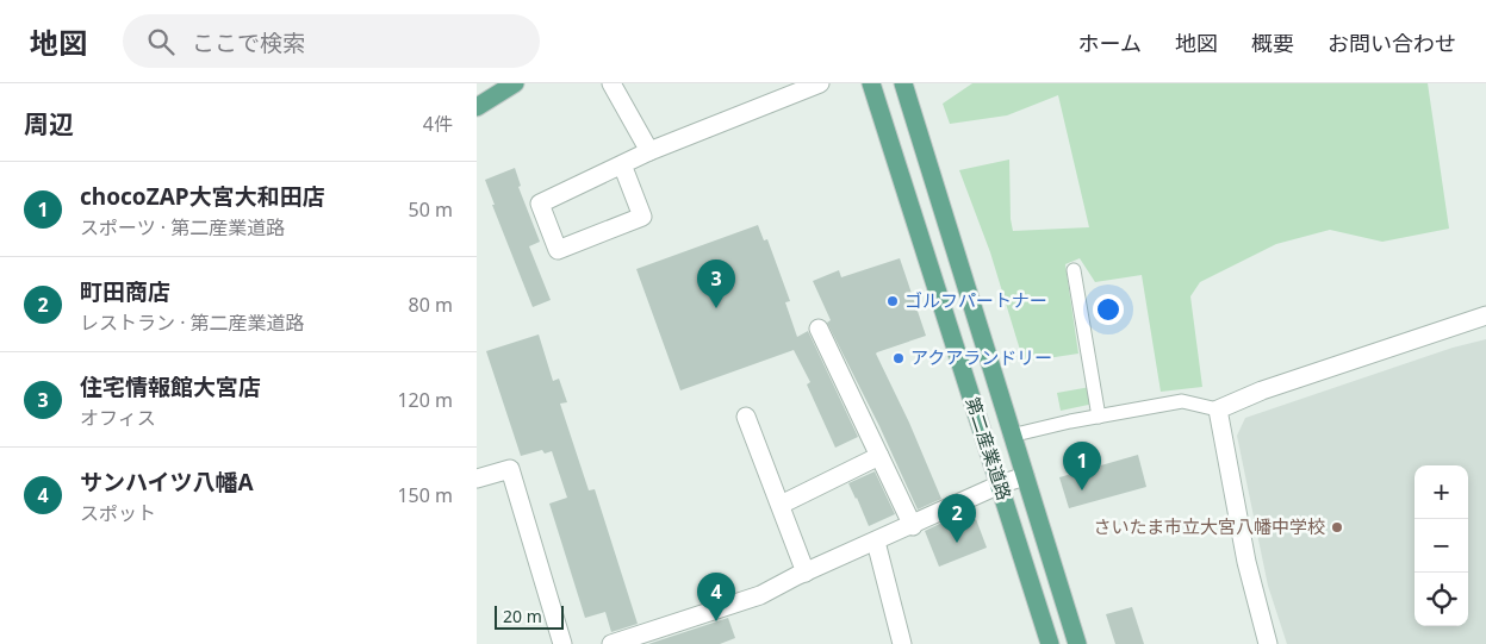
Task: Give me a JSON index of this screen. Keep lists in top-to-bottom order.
{
  "streets": {
    "main road": ["第二産業道路"]
  },
  "places": ["ゴルフパートナー", "アクアランドリー", "さいたま市立大宮八幡中学校"],
  "scale_bar": "20 m",
  "page": {
    "header": "地図",
    "search": "ここで検索",
    "nav": [
      "ホーム",
      "地図",
      "概要",
      "お問い合わせ"
    ],
    "heading": ["周辺", "4件"],
    "list": [
      {
        "mark": "1",
        "name": "chocoZAP大宮大和田店",
        "note": "スポーツ · 第二産業道路",
        "value": "50 m"
      },
      {
        "mark": "2",
        "name": "町田商店",
        "note": "レストラン · 第二産業道路",
        "value": "80 m"
      },
      {
        "mark": "3",
        "name": "住宅情報館大宮店",
        "note": "オフィス",
        "value": "120 m"
      },
      {
        "mark": "4",
        "name": "サンハイツ八幡A",
        "note": "スポット",
        "value": "150 m"
      }
    ],
    "pins": [
      "3",
      "1",
      "2",
      "4"
    ],
    "map_buttons": ["+", "−"],
    "scale": "20 m"
  }
}
